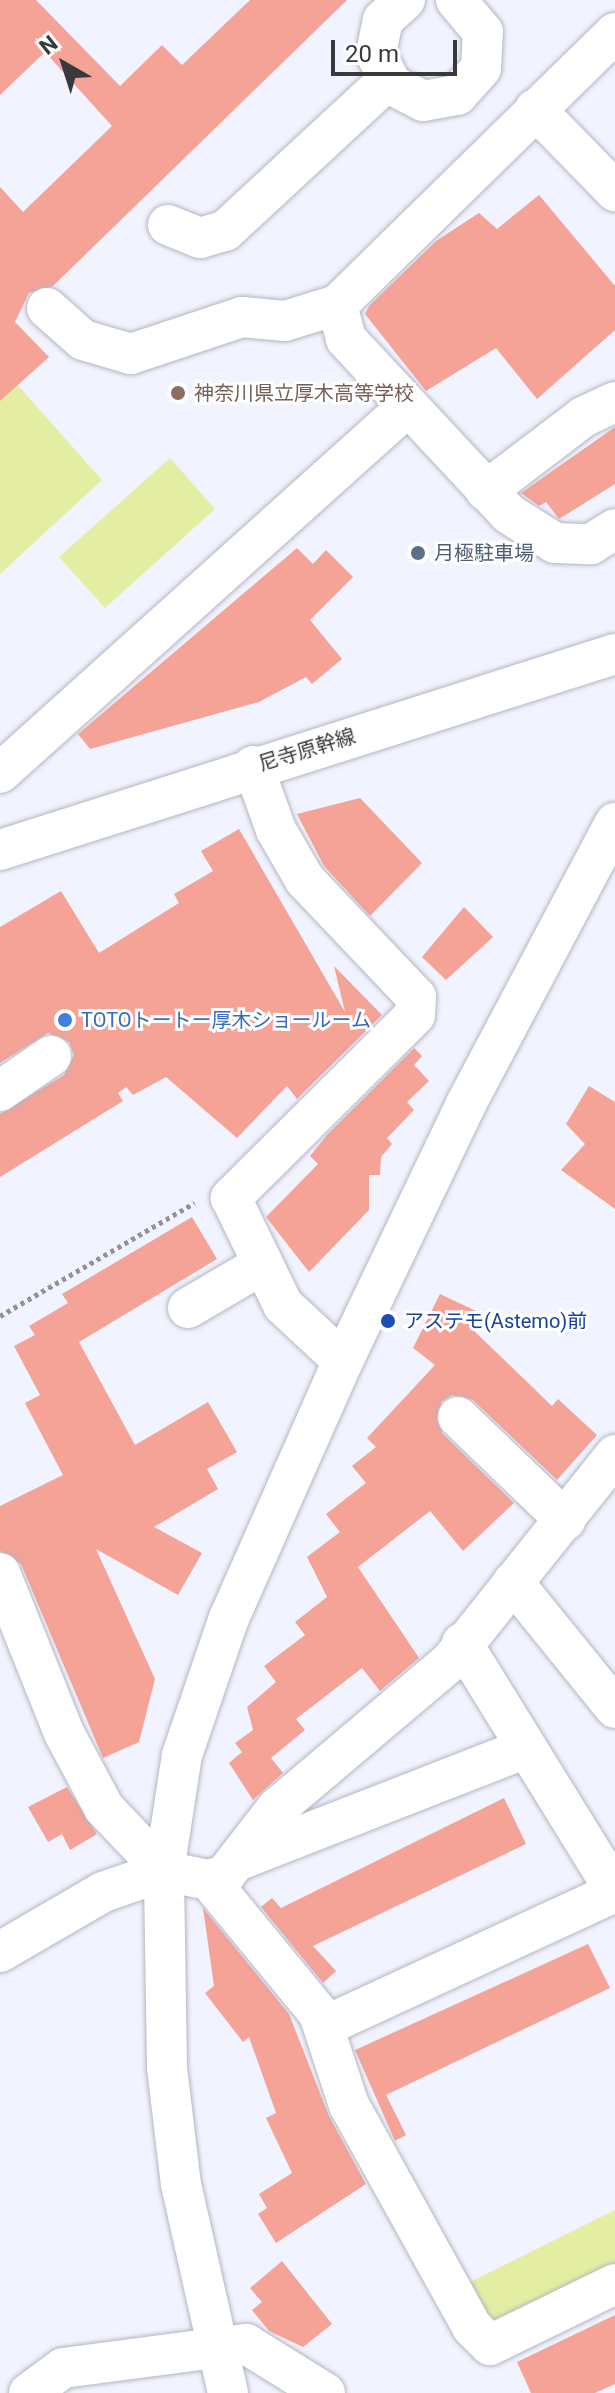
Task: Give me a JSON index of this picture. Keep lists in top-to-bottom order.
{
  "streets": {
    "street": ["尼寺原幹線"]
  },
  "places": [
    "神奈川県立厚木高等学校",
    "月極駐車場",
    "TOTOトートー厚木ショールーム",
    "アステモ(Astemo)前"
  ],
  "scale_bar": "20 m",
  "north": "top left"
}
